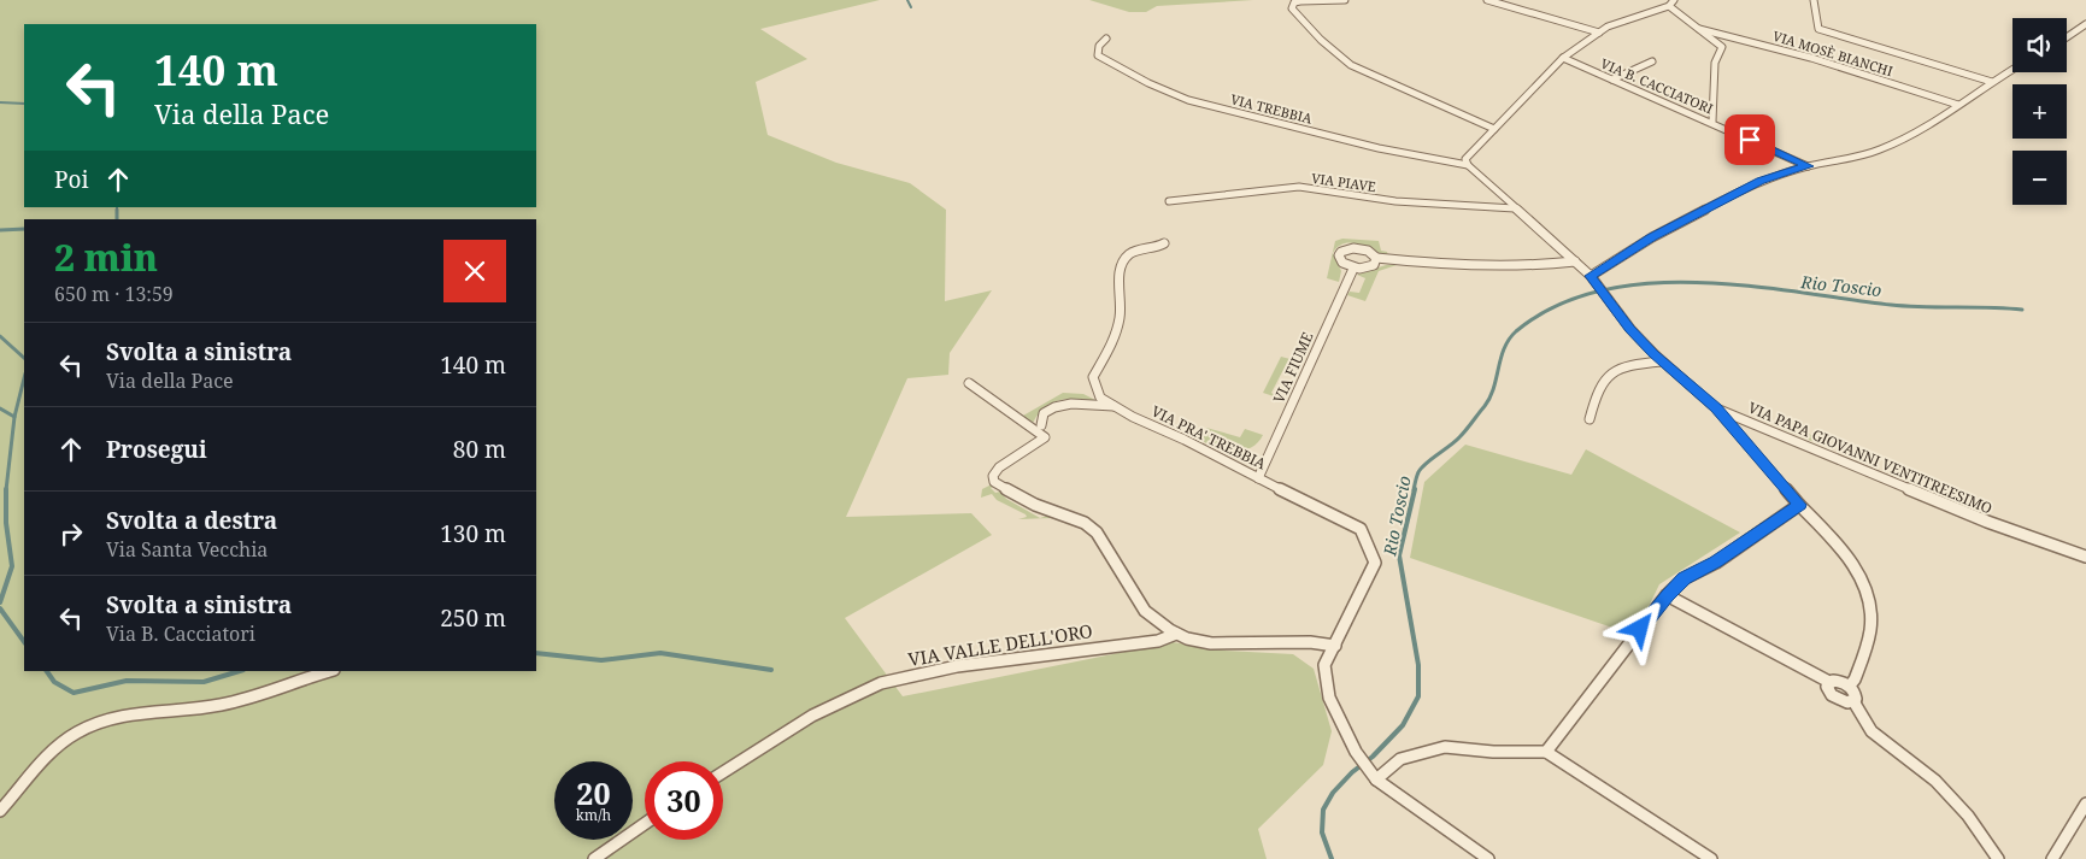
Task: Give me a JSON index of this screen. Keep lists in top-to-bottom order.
{
  "streets": {
    "street": [
      "VIA MOSÈ BIANCHI",
      "VIA B. CACCIATORI",
      "VIA TREBBIA",
      "VIA PIAVE",
      "VIA FIUME",
      "VIA PRA' TREBBIA",
      "VIA PAPA GIOVANNI VENTITREESIMO",
      "VIA VALLE DELL'ORO"
    ]
  },
  "crossings": [
    ["VIA TREBBIA", "VIA PAPA GIOVANNI VENTITREESIMO"],
    ["VIA PIAVE", "VIA PAPA GIOVANNI VENTITREESIMO"],
    ["VIA FIUME", "VIA PRA' TREBBIA"]
  ],
  "water": ["Rio Toscio"],
  "page": {
    "map_buttons": ["+", "−"],
    "turn": ["140 m", "Via della Pace"],
    "then": "Poi",
    "heading": ["2 min", "650 m · 13:59"],
    "list": [
      {
        "name": "Svolta a sinistra",
        "note": "Via della Pace",
        "value": "140 m"
      },
      {
        "name": "Prosegui",
        "value": "80 m"
      },
      {
        "name": "Svolta a destra",
        "note": "Via Santa Vecchia",
        "value": "130 m"
      },
      {
        "name": "Svolta a sinistra",
        "note": "Via B. Cacciatori",
        "value": "250 m"
      }
    ],
    "speed": "20 km/h",
    "limit": "30"
  }
}
